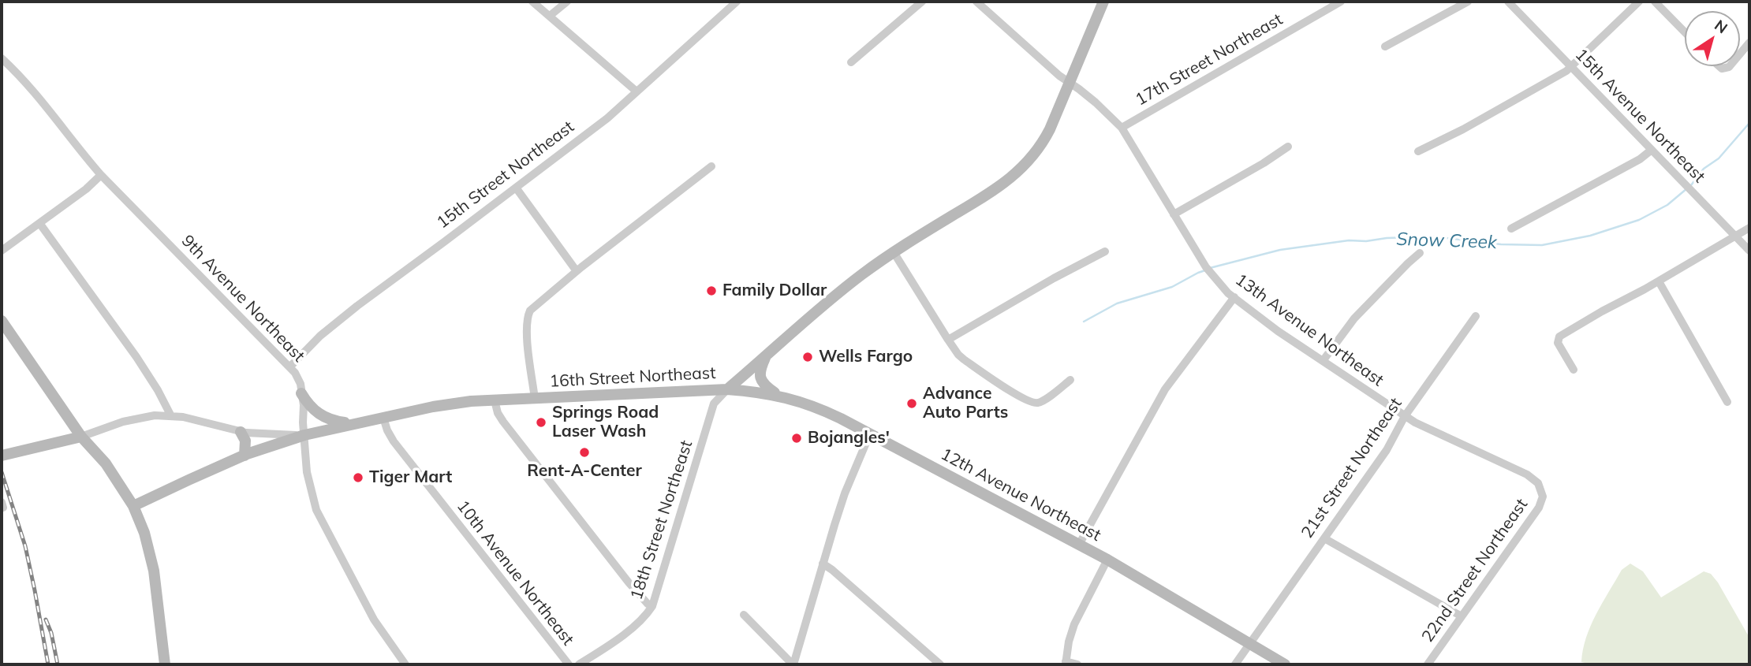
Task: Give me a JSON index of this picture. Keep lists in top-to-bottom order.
{
  "streets": {
    "main road": ["16th Street Northeast", "12th Avenue Northeast"],
    "street": [
      "17th Street Northeast",
      "15th Avenue Northeast",
      "15th Street Northeast",
      "9th Avenue Northeast",
      "13th Avenue Northeast",
      "21st Street Northeast",
      "18th Street Northeast",
      "22nd Street Northeast",
      "10th Avenue Northeast"
    ]
  },
  "crossings": [
    ["17th Street Northeast", "13th Avenue Northeast"],
    ["15th Street Northeast", "9th Avenue Northeast"],
    ["9th Avenue Northeast", "16th Street Northeast"],
    ["13th Avenue Northeast", "16th Street Northeast"],
    ["13th Avenue Northeast", "21st Street Northeast"],
    ["13th Avenue Northeast", "22nd Street Northeast"],
    ["16th Street Northeast", "12th Avenue Northeast"],
    ["16th Street Northeast", "18th Street Northeast"],
    ["16th Street Northeast", "10th Avenue Northeast"],
    ["21st Street Northeast", "12th Avenue Northeast"],
    ["12th Avenue Northeast", "18th Street Northeast"]
  ],
  "water": ["Snow Creek"],
  "places": [
    "Family Dollar",
    "Wells Fargo",
    "Advance Auto Parts",
    "Springs Road Laser Wash",
    "Bojangles'",
    "Rent-A-Center",
    "Tiger Mart"
  ],
  "north": "top right"
}
